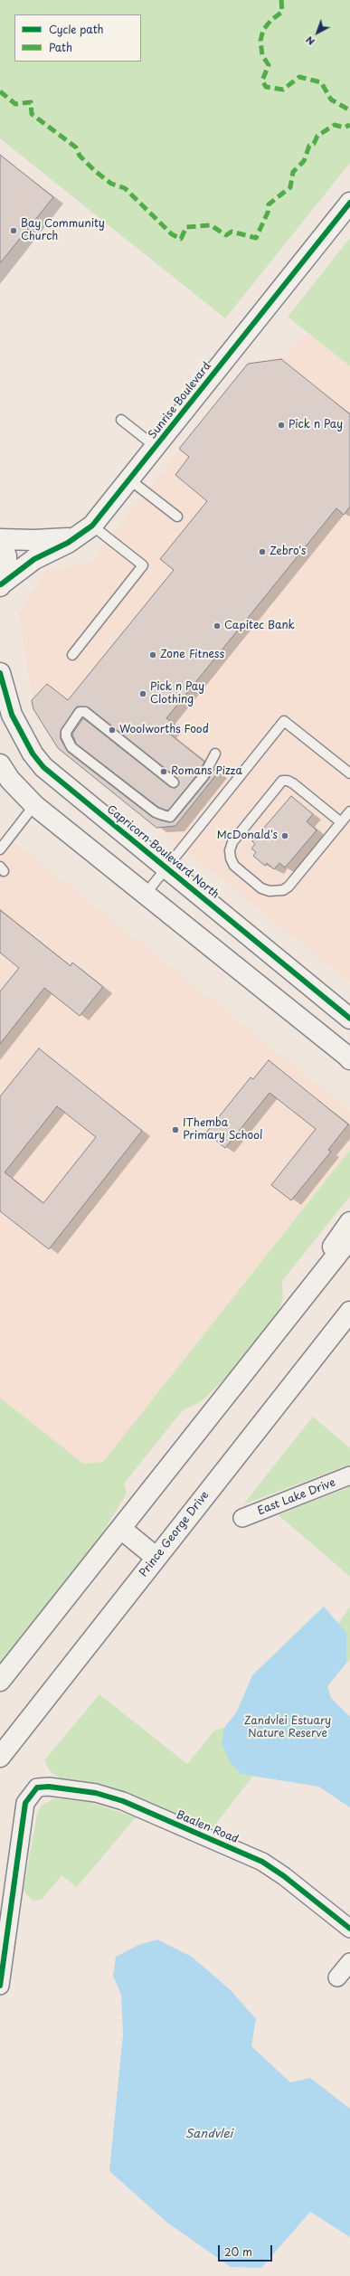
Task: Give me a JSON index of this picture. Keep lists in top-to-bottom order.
{
  "streets": {
    "street": [
      "Sunrise Boulevard",
      "Capricorn Boulevard North",
      "East Lake Drive",
      "Prince George Drive",
      "Baalen Road"
    ]
  },
  "water": ["Sandvlei"],
  "parks": ["Zandvlei Estuary Nature Reserve"],
  "places": [
    "Bay Community Church",
    "Pick n Pay",
    "Zebro's",
    "Capitec Bank",
    "Zone Fitness",
    "Pick n Pay Clothing",
    "Woolworths Food",
    "Romans Pizza",
    "McDonald's",
    "IThemba Primary School"
  ],
  "legend": ["Cycle path", "Path"],
  "scale_bar": "20 m",
  "north": "bottom left"
}
